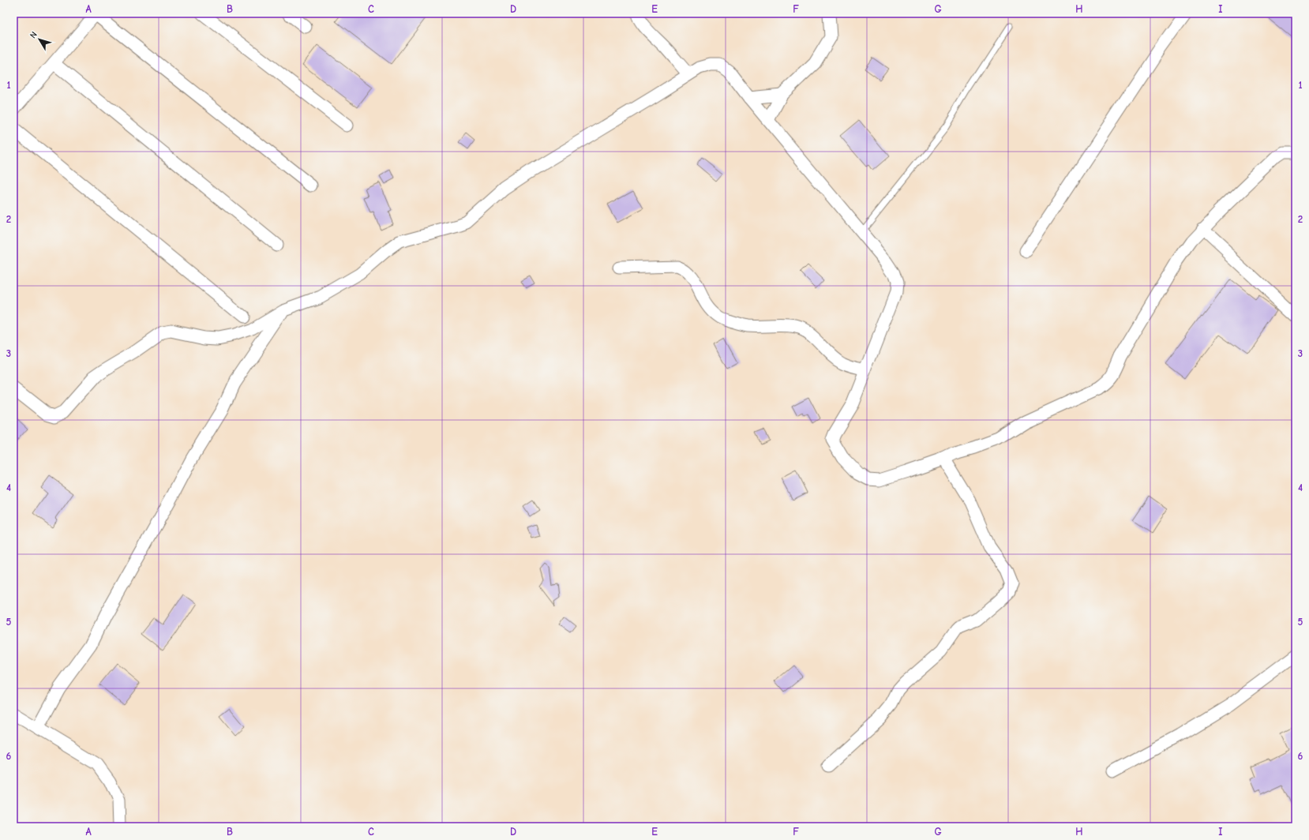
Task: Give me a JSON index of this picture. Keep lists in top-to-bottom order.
{
  "north": "top left",
  "grid": {
    "columns": [
      "A",
      "B",
      "C",
      "D",
      "E",
      "F",
      "G",
      "H",
      "I"
    ],
    "rows": [
      "1",
      "2",
      "3",
      "4",
      "5",
      "6"
    ]
  }
}
